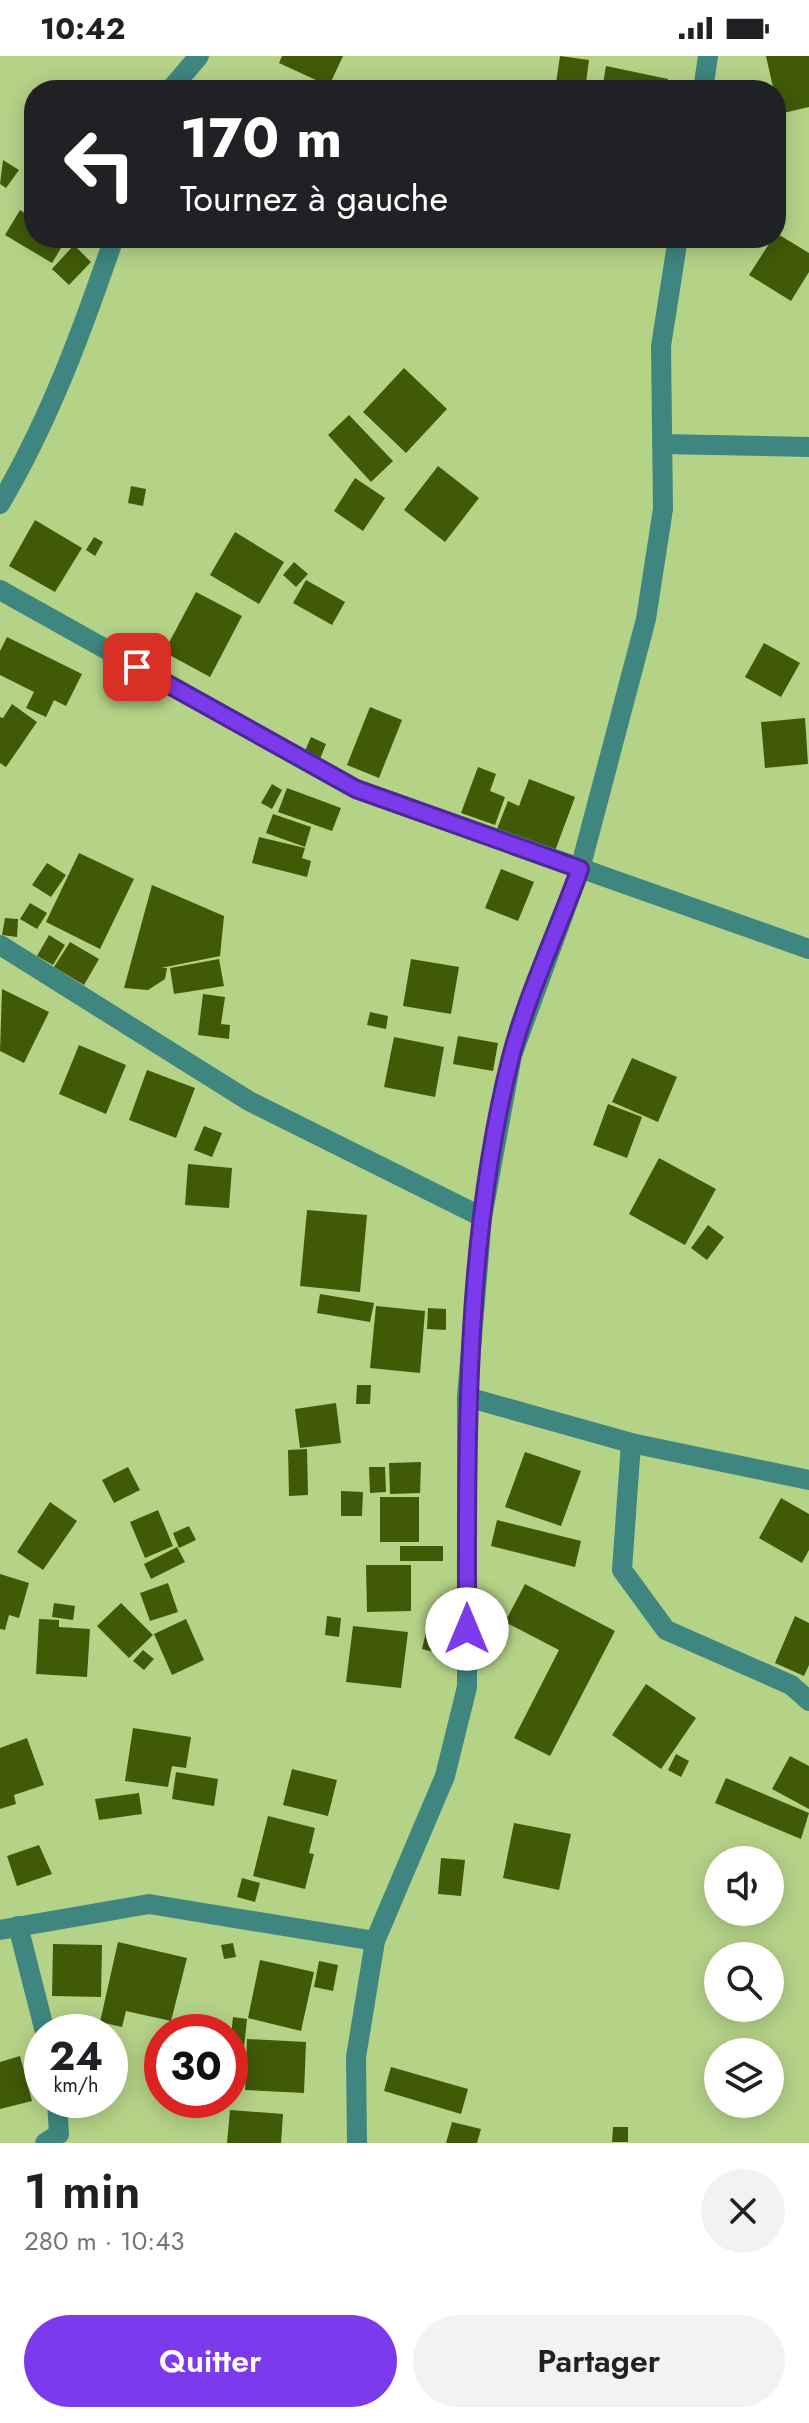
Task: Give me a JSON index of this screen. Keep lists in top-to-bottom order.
{
  "page": {
    "status": "10:42",
    "turn": ["170 m", "Tournez à gauche"],
    "speed": "24 km/h",
    "limit": "30",
    "heading": ["1 min", "280 m · 10:43"],
    "buttons": ["Quitter", "Partager"]
  }
}
